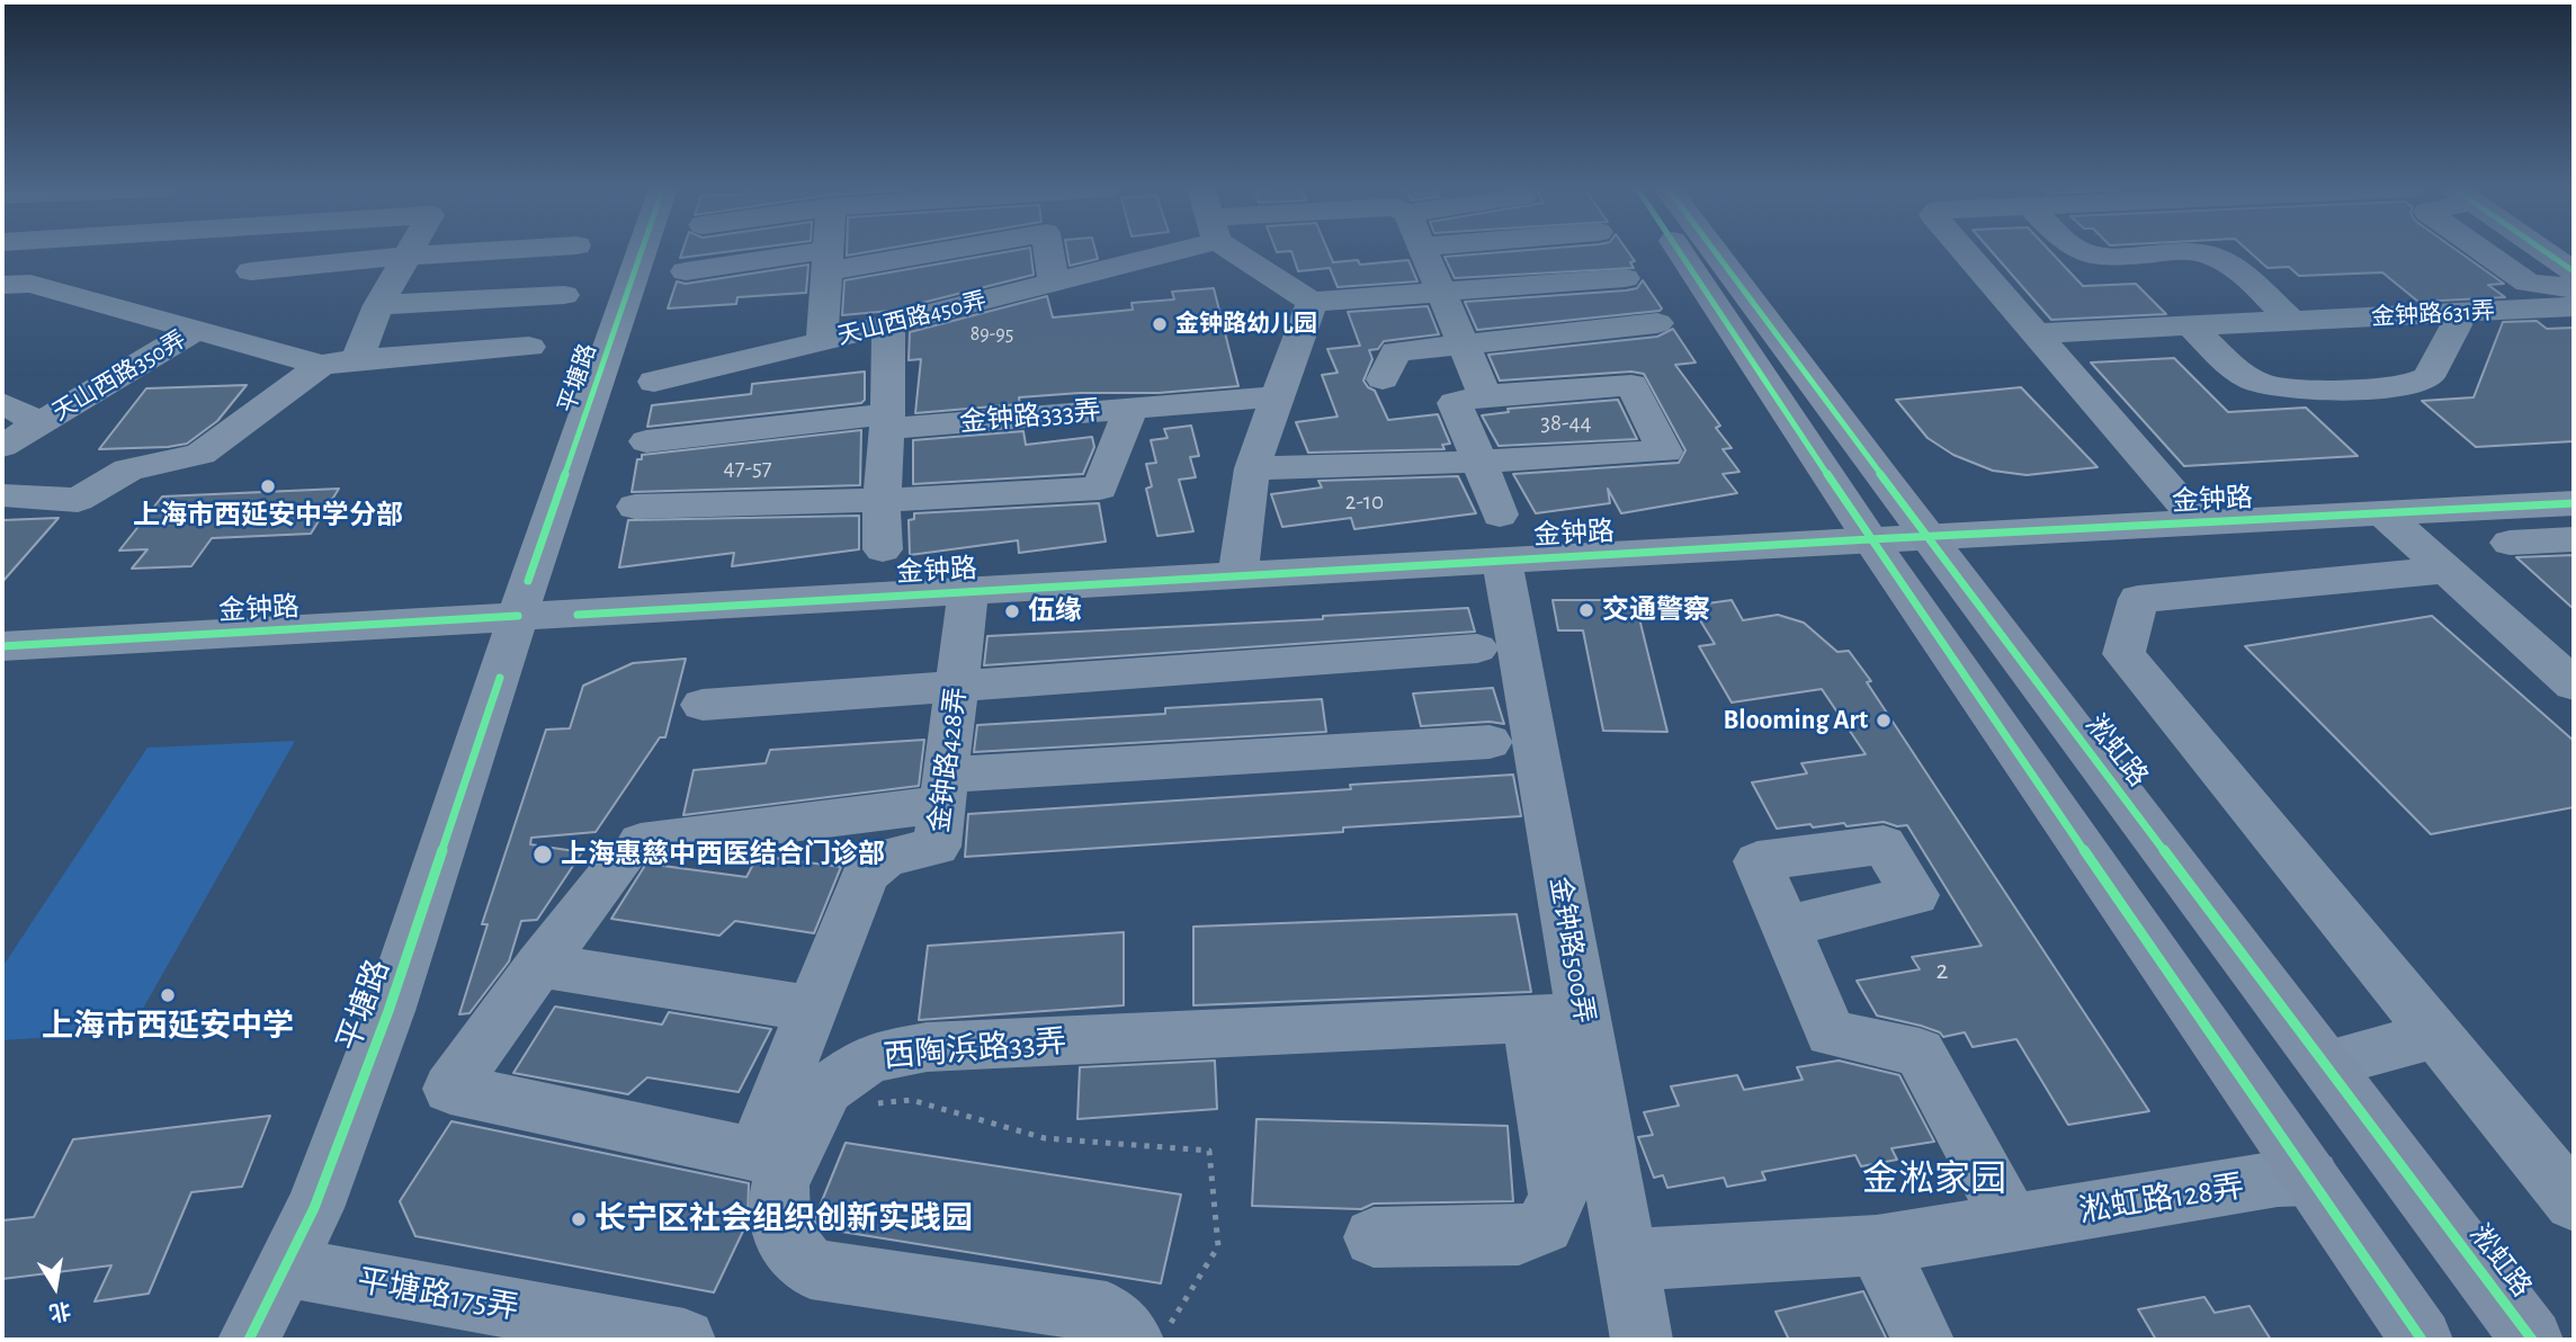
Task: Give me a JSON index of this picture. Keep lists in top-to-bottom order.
{
  "streets": {
    "main road": ["淞虹路"],
    "street": [
      "金钟路631弄",
      "天山西路450弄",
      "天山西路350弄",
      "平塘路",
      "金钟路333弄",
      "金钟路",
      "金钟路428弄",
      "金钟路500弄",
      "西陶浜路33弄",
      "淞虹路128弄",
      "平塘路175弄"
    ]
  },
  "crossings": [
    ["平塘路", "金钟路"],
    ["平塘路", "平塘路175弄"],
    ["金钟路", "淞虹路"],
    ["金钟路", "金钟路428弄"],
    ["金钟路", "金钟路500弄"],
    ["金钟路500弄", "西陶浜路33弄"],
    ["金钟路500弄", "淞虹路128弄"]
  ],
  "districts": ["金淞家园"],
  "places": [
    "金钟路幼儿园",
    "上海市西延安中学分部",
    "交通警察",
    "伍缘",
    "Blooming Art",
    "上海惠慈中西医结合门诊部",
    "上海市西延安中学",
    "长宁区社会组织创新实践园"
  ],
  "house_numbers": [
    "89-95",
    "38-44",
    "47-57",
    "2-10",
    "2"
  ],
  "north": "bottom"
}
